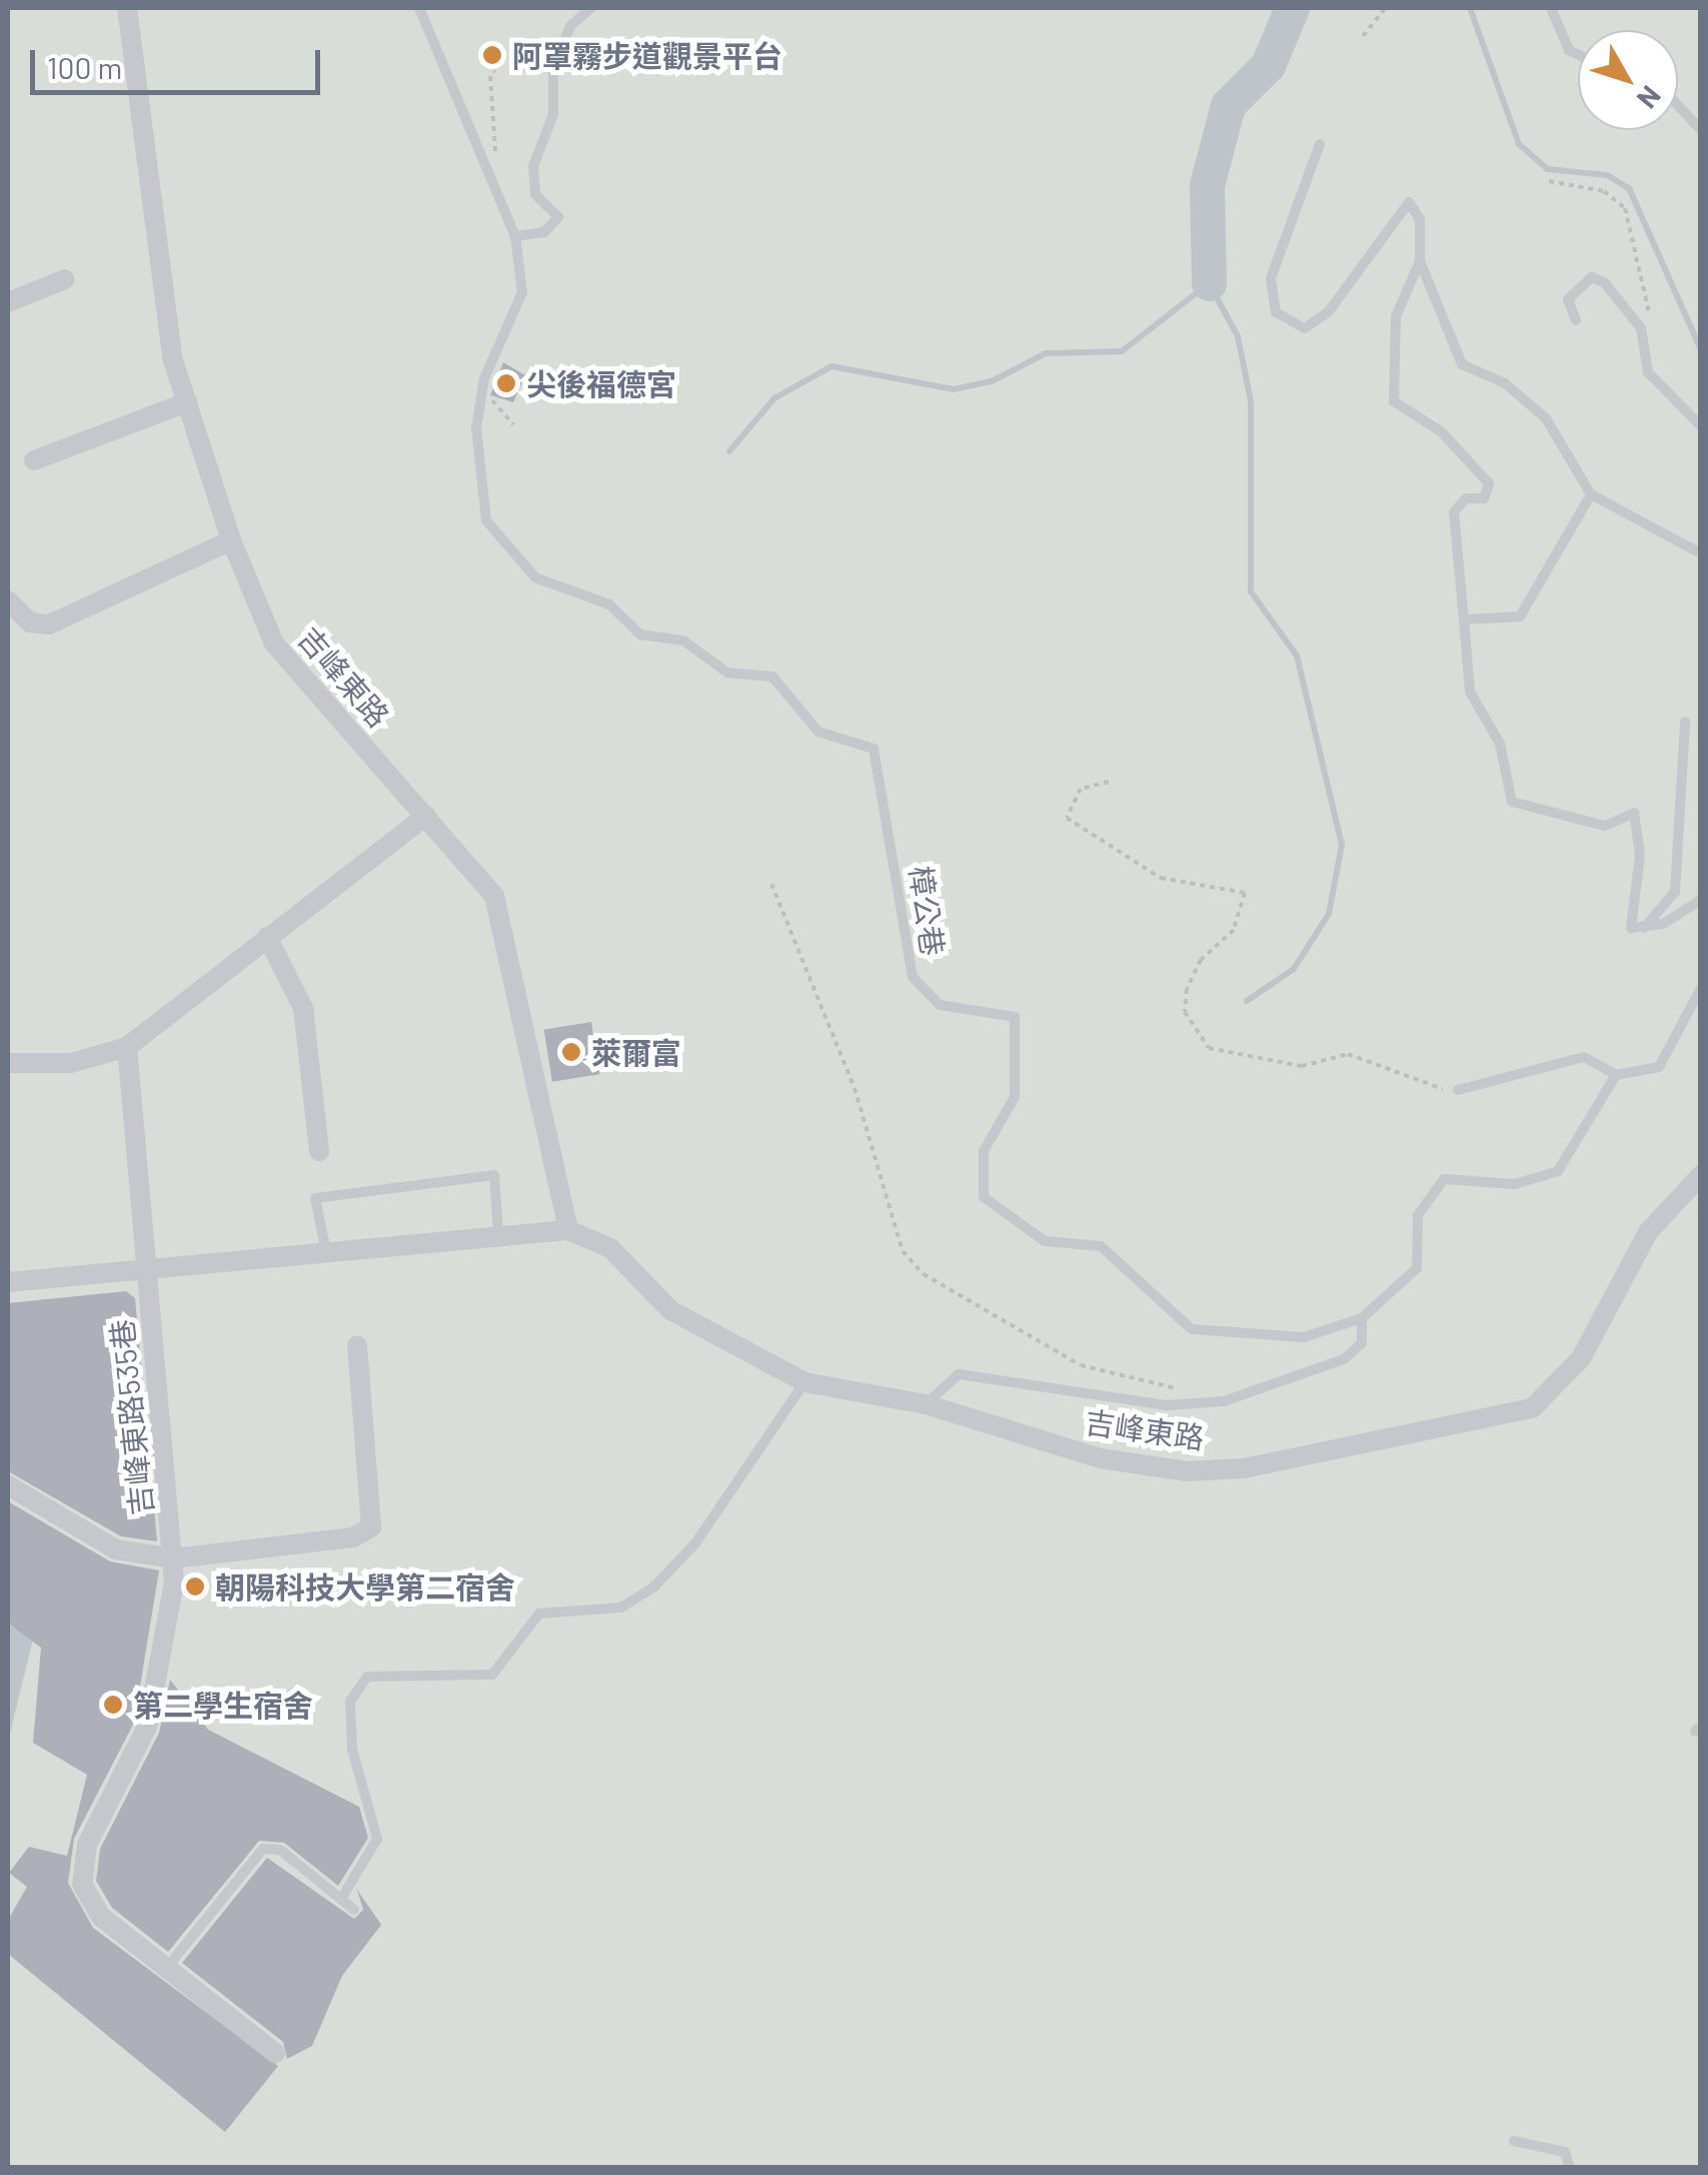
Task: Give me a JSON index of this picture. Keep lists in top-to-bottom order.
{
  "streets": {
    "street": ["吉峰東路", "吉峰東路535巷"],
    "lane": ["樟公巷"]
  },
  "crossings": [
    ["吉峰東路", "吉峰東路535巷"]
  ],
  "places": [
    "阿罩霧步道觀景平台",
    "尖後福德宮",
    "萊爾富",
    "朝陽科技大學第二宿舍",
    "第二學生宿舍"
  ],
  "scale_bar": "100 m",
  "north": "bottom right"
}
